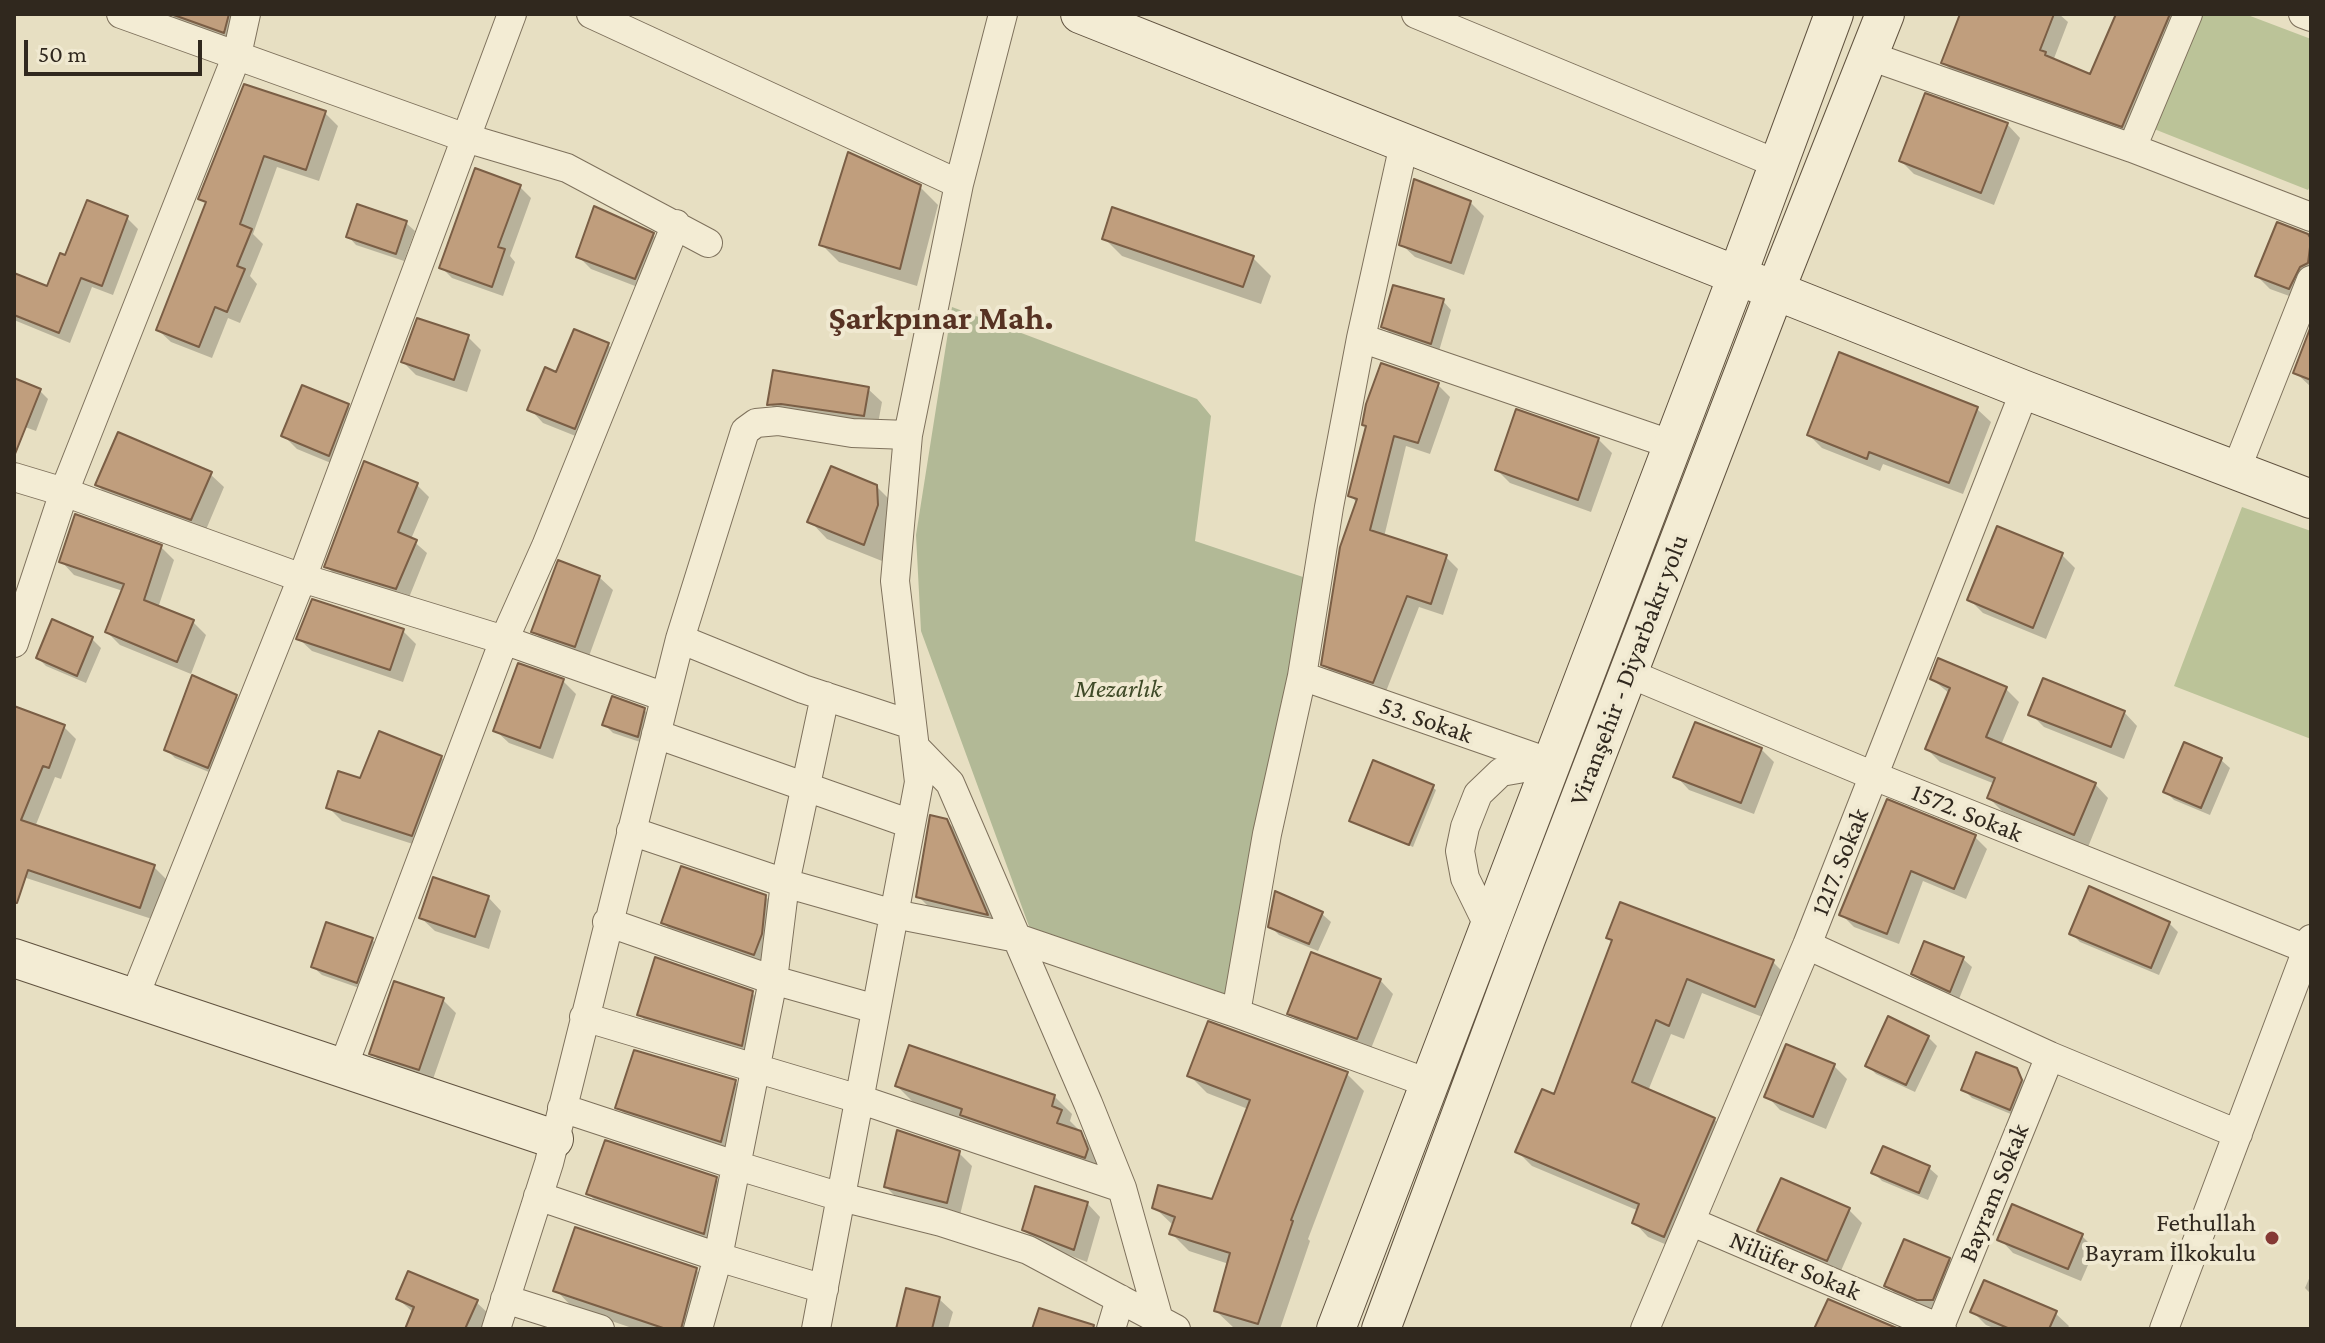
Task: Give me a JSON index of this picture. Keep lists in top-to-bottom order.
{
  "streets": {
    "main road": ["Viranşehir - Diyarbakır yolu"],
    "street": [
      "53. Sokak",
      "1572. Sokak",
      "1217. Sokak",
      "Bayram Sokak",
      "Nilüfer Sokak"
    ]
  },
  "crossings": [
    ["Viranşehir - Diyarbakır yolu", "53. Sokak"],
    ["Viranşehir - Diyarbakır yolu", "1572. Sokak"],
    ["1572. Sokak", "1217. Sokak"],
    ["1217. Sokak", "Nilüfer Sokak"],
    ["Bayram Sokak", "Nilüfer Sokak"]
  ],
  "districts": ["Şarkpınar Mah."],
  "parks": ["Mezarlık"],
  "places": ["Fethullah Bayram İlkokulu"],
  "scale_bar": "50 m"
}
